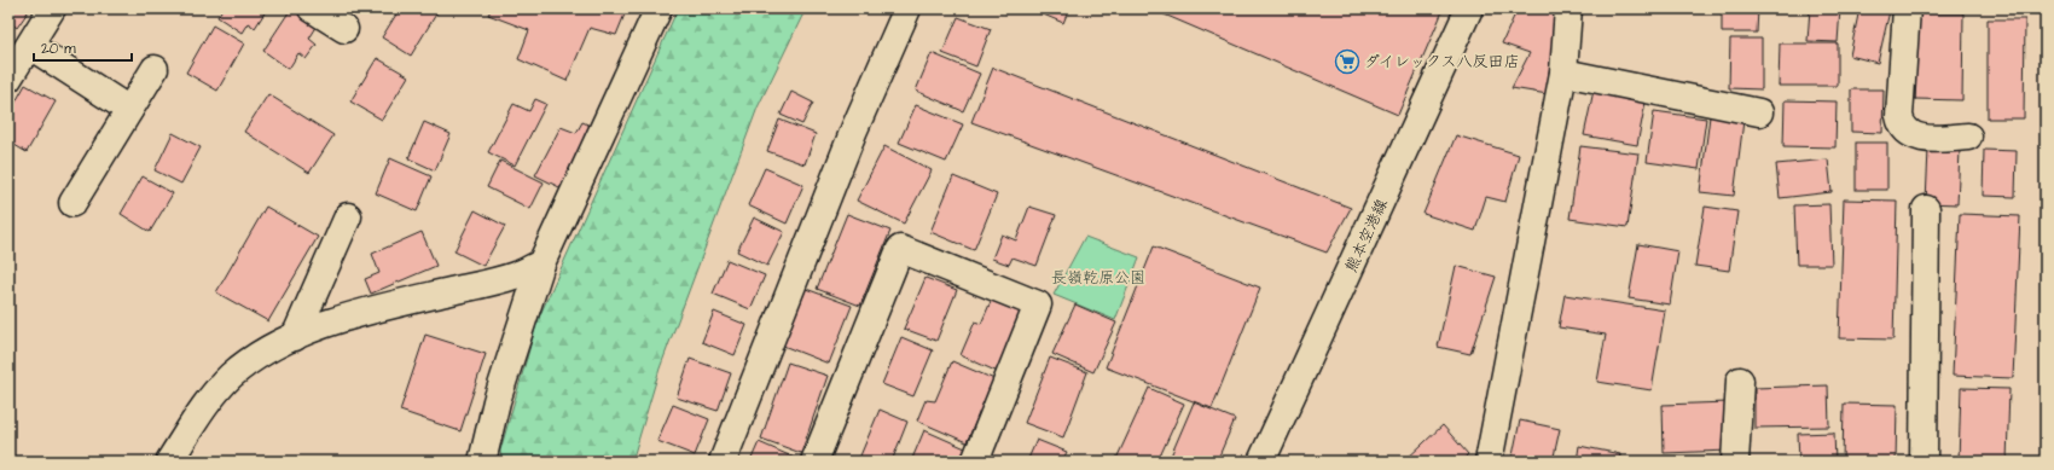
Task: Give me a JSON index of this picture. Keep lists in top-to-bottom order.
{
  "streets": {
    "street": ["熊本空港線"]
  },
  "parks": ["長嶺乾原公園"],
  "places": {
    "supermarket": ["ダイレックス八反田店"]
  },
  "scale_bar": "20 m"
}
